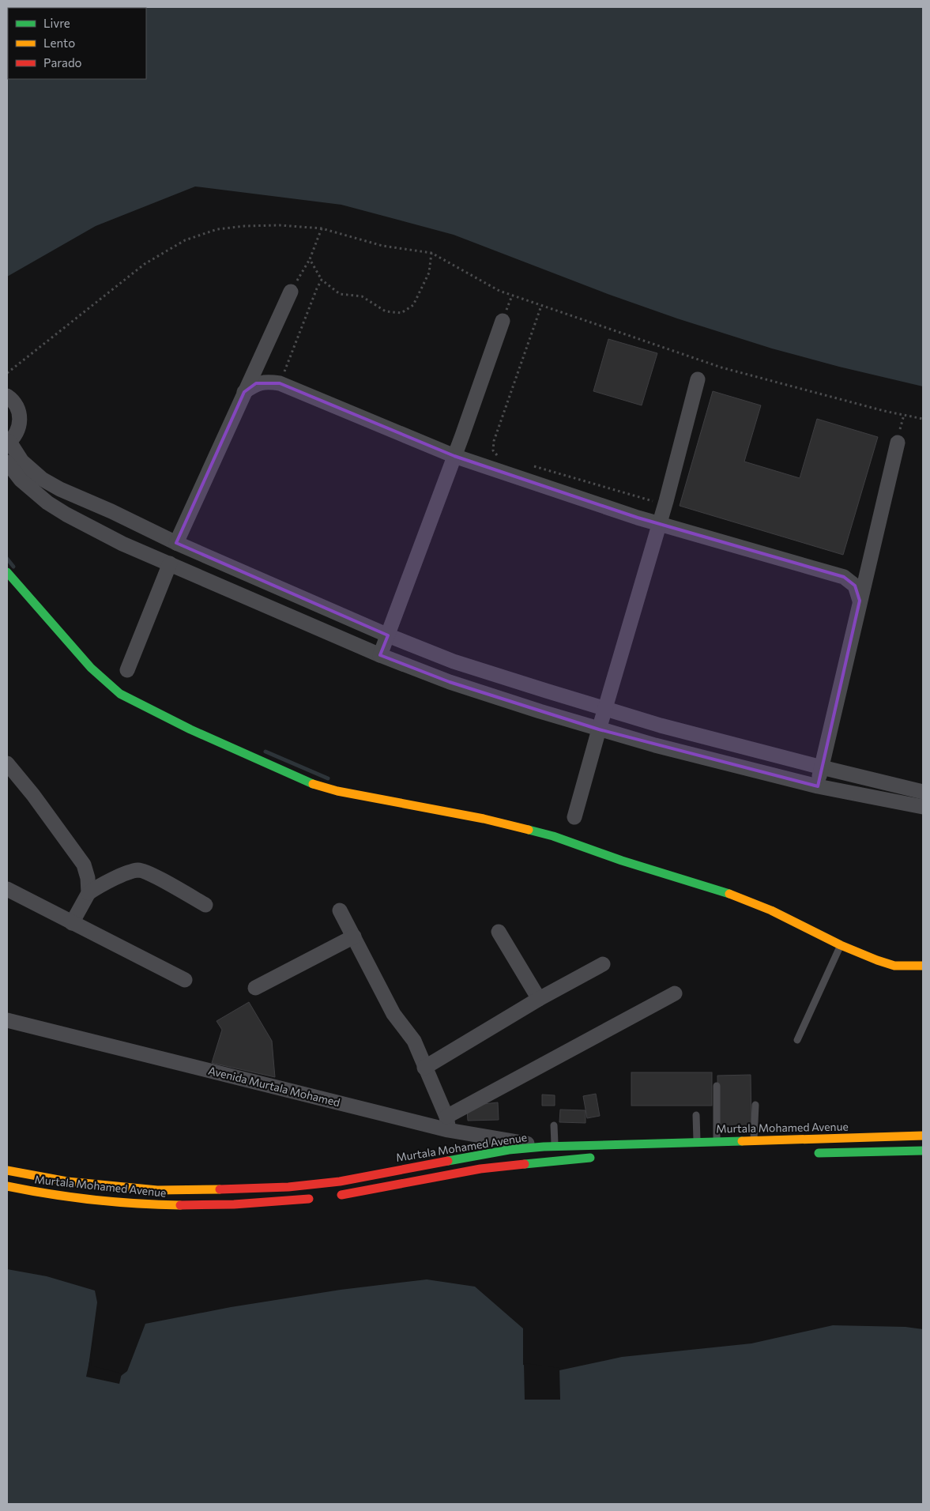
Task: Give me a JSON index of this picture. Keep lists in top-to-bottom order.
{
  "streets": {
    "street": ["Avenida Murtala Mohamed", "Murtala Mohamed Avenue"]
  },
  "crossings": [
    ["Avenida Murtala Mohamed", "Murtala Mohamed Avenue"]
  ],
  "legend": ["Livre", "Lento", "Parado"]
}
